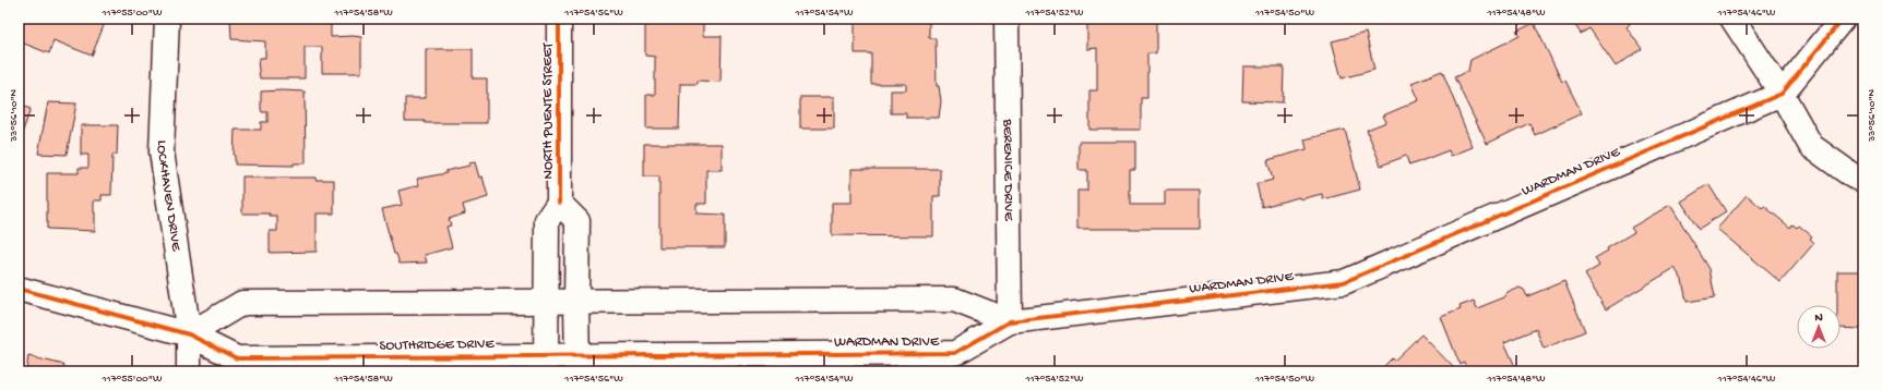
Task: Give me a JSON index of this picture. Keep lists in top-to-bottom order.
{
  "streets": {
    "street": [
      "NORTH PUENTE STREET",
      "BERENICE DRIVE",
      "WARDMAN DRIVE",
      "LOCKHAVEN DRIVE",
      "SOUTHRIDGE DRIVE"
    ]
  },
  "crossings": [
    ["BERENICE DRIVE", "WARDMAN DRIVE"],
    ["WARDMAN DRIVE", "SOUTHRIDGE DRIVE"],
    ["LOCKHAVEN DRIVE", "SOUTHRIDGE DRIVE"]
  ],
  "north": "top",
  "coordinates": [
    "117°55'00\"W",
    "117°54'58\"W",
    "117°54'56\"W",
    "117°54'54\"W",
    "117°54'52\"W",
    "117°54'50\"W",
    "117°54'48\"W",
    "117°54'46\"W",
    "33°56'10\"N"
  ]
}
